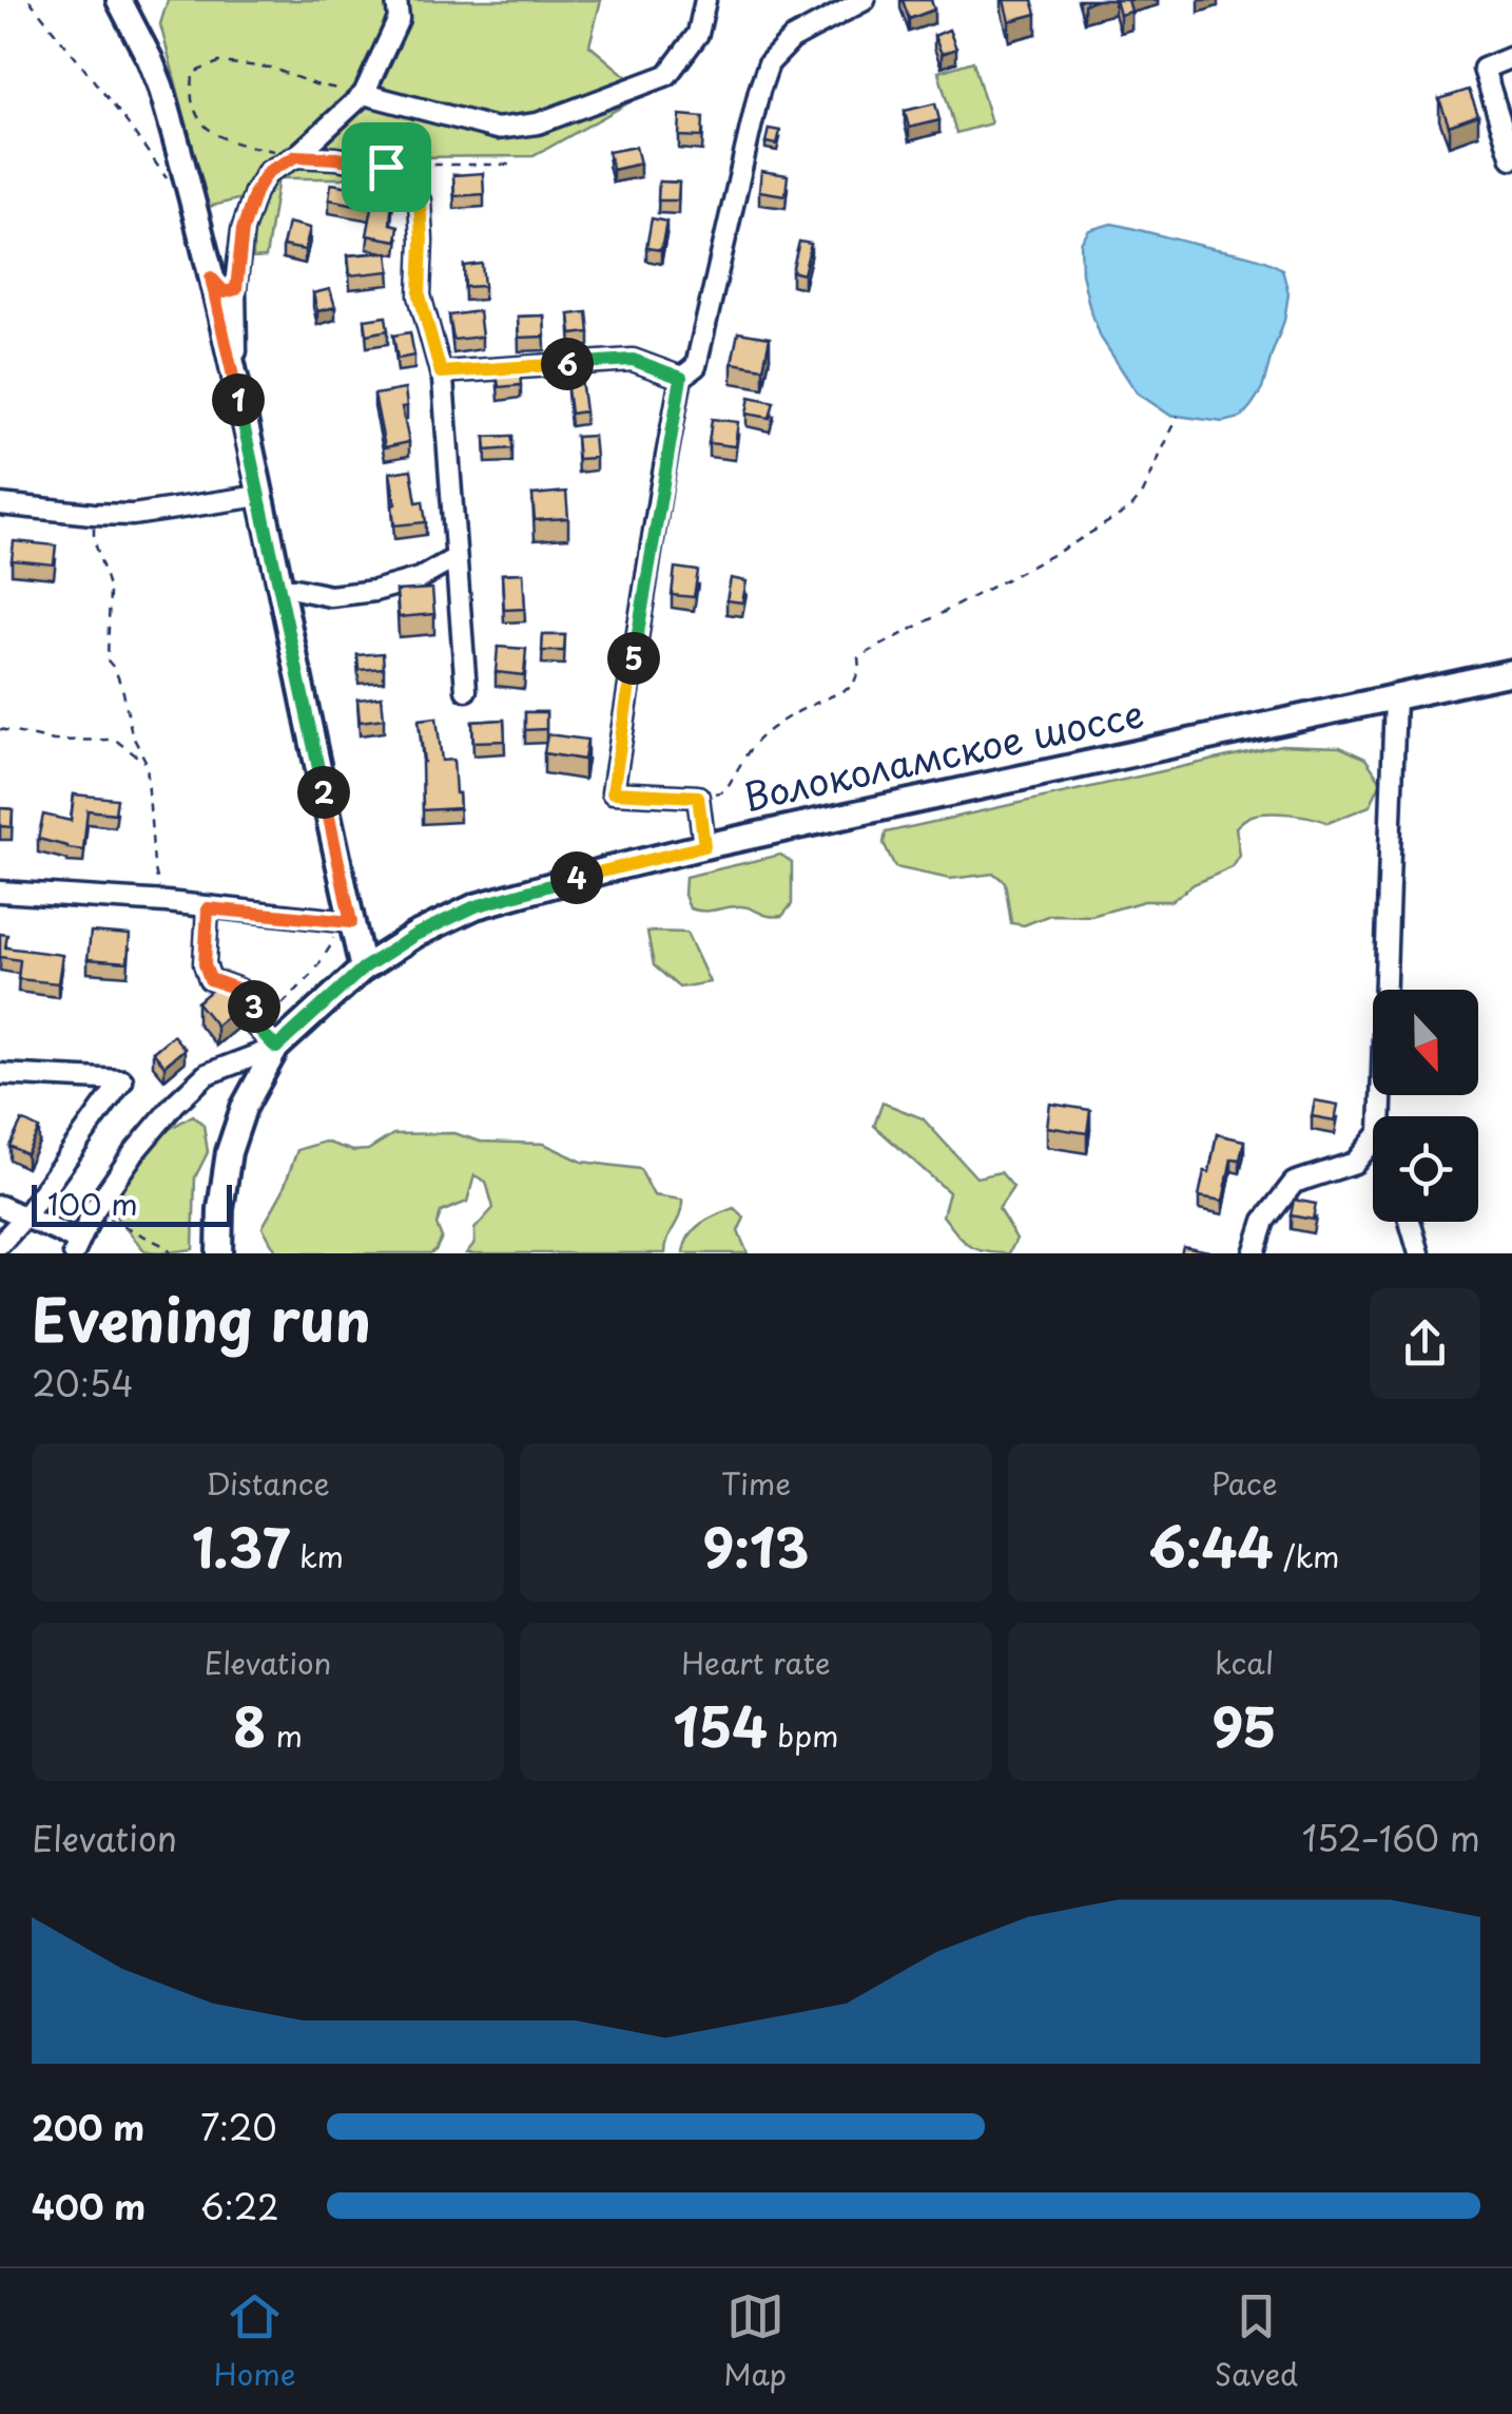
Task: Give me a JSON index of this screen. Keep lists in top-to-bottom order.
{
  "streets": {
    "main road": ["Волоколамское шоссе"]
  },
  "scale_bar": "100 m",
  "north": "bottom",
  "page": {
    "pins": [
      "6",
      "1",
      "5",
      "2",
      "4",
      "3"
    ],
    "scale": "100 m",
    "heading": ["Evening run", "20:54"],
    "stats": [
      ["Distance", "1.37 km"],
      ["Time", "9:13"],
      ["Pace", "6:44 /km"],
      ["Elevation", "8 m"],
      ["Heart rate", "154 bpm"],
      ["kcal", "95"]
    ],
    "chart": ["Elevation", "152–160 m"],
    "list": [
      {
        "name": "200 m",
        "note": "7:20"
      },
      {
        "name": "400 m",
        "note": "6:22"
      }
    ],
    "tabs": ["Home", "Map", "Saved"]
  }
}
